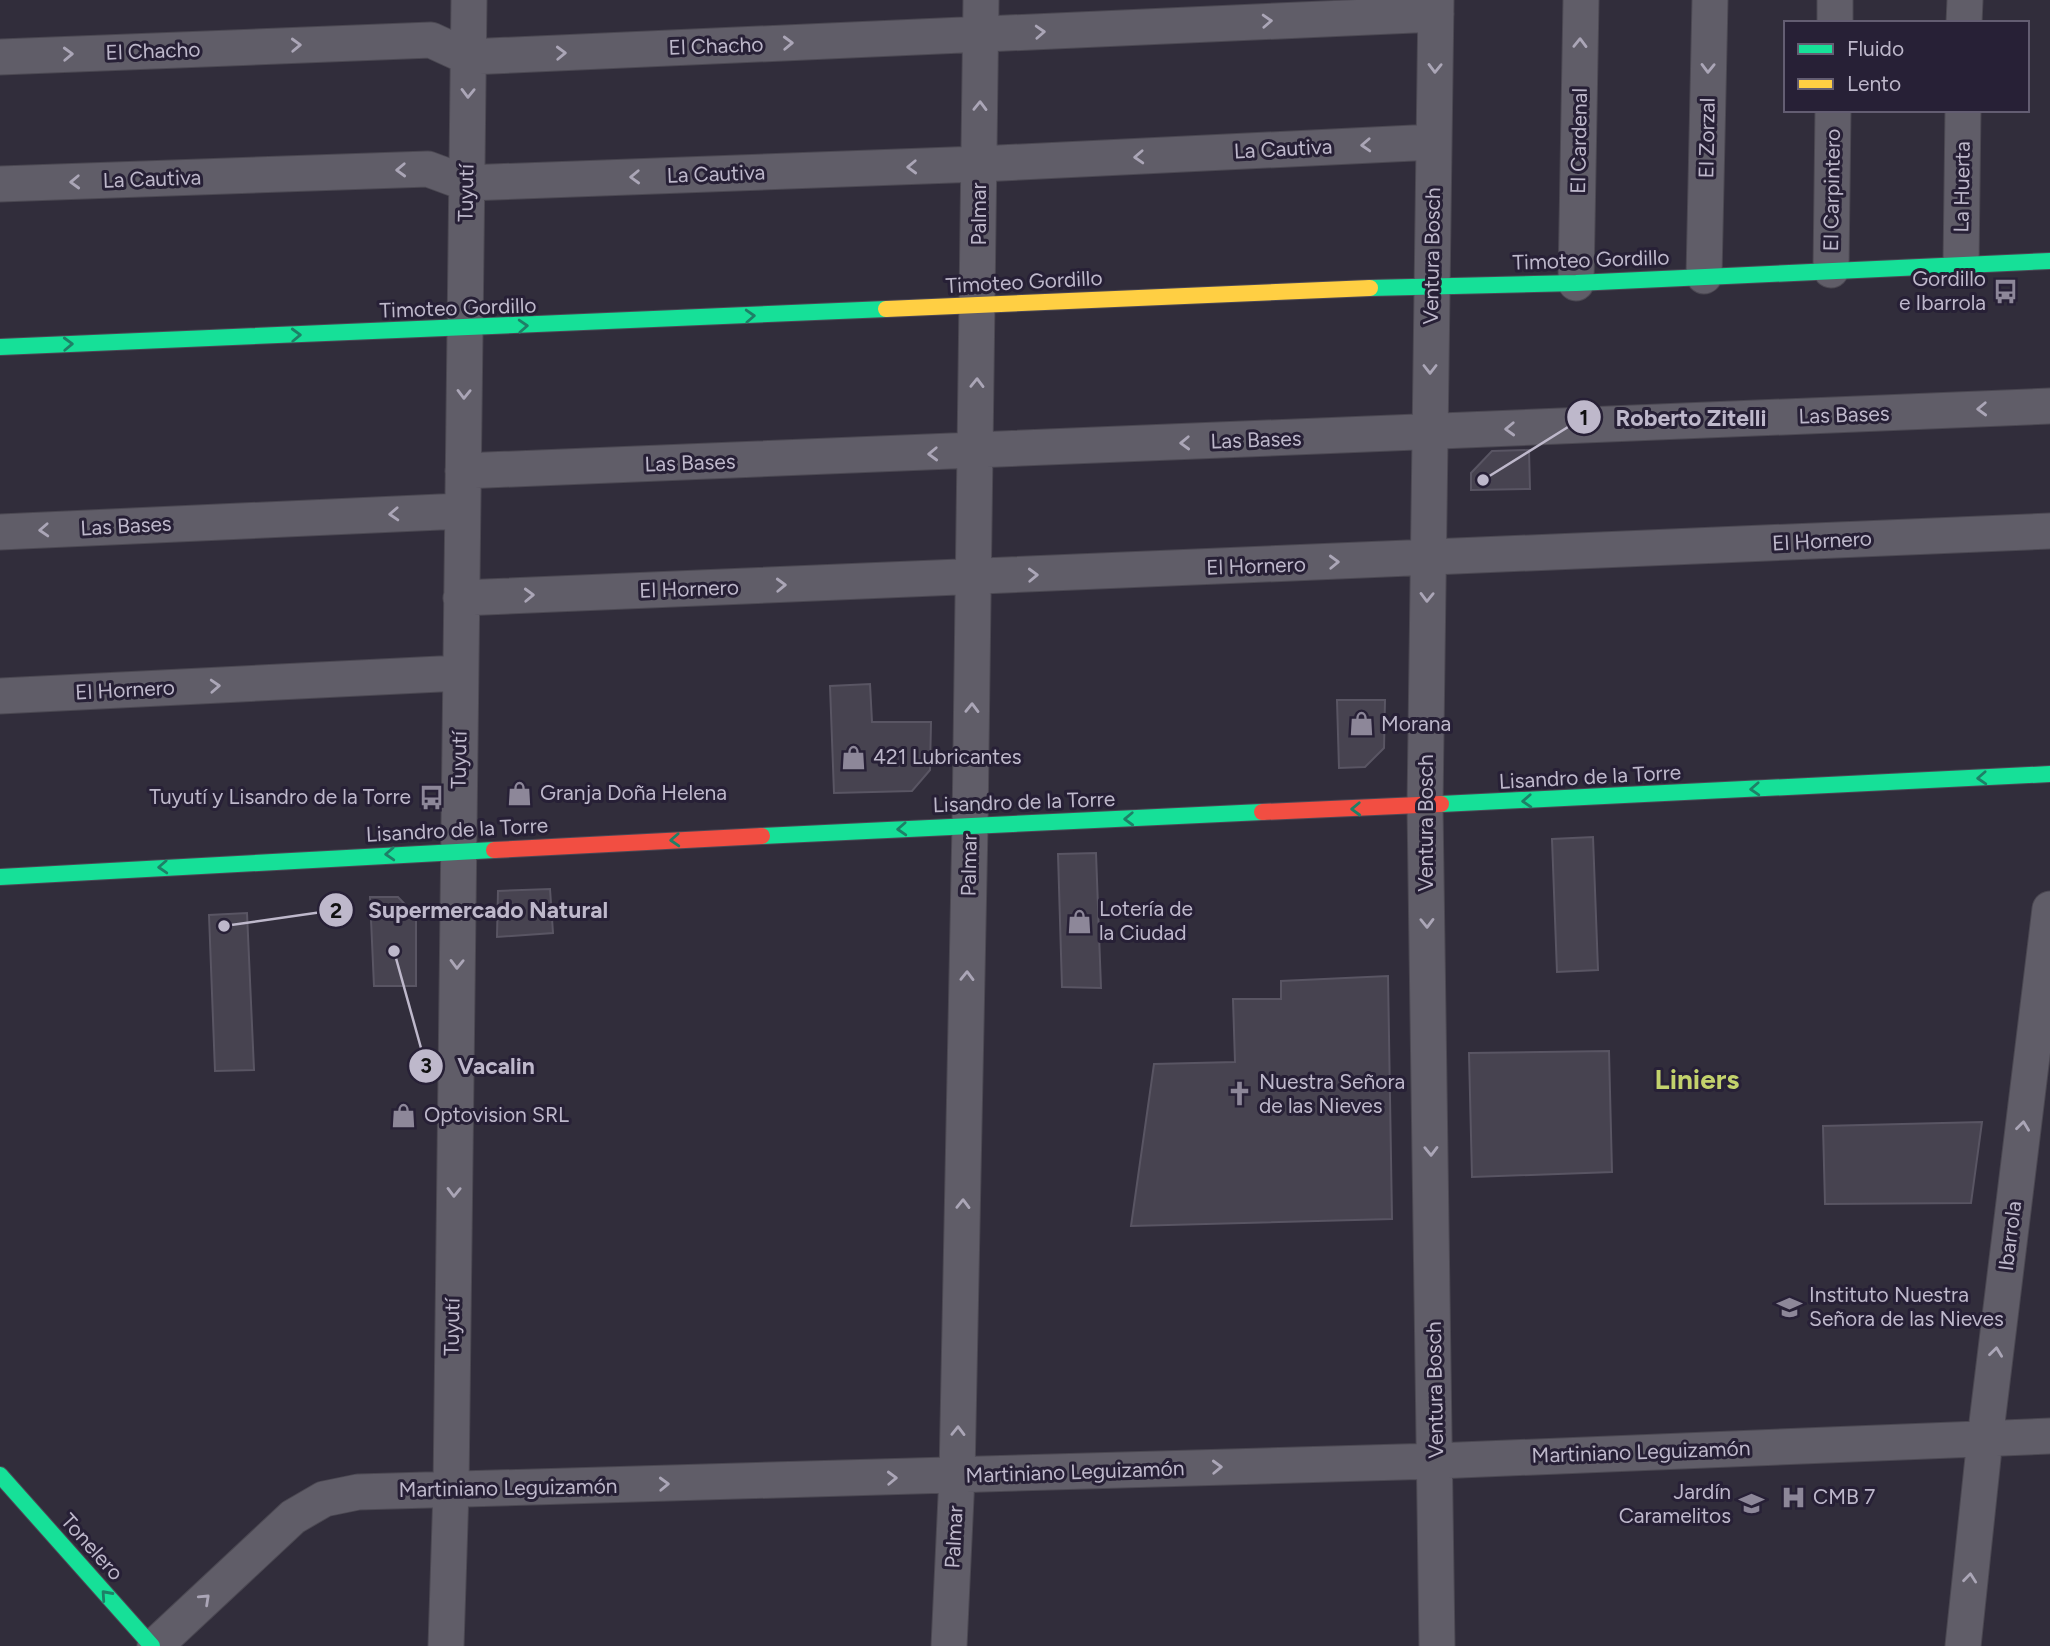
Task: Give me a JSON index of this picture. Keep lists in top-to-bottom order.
{
  "streets": {
    "street": [
      "El Chacho",
      "El Zorzal",
      "El Cardenal",
      "La Cautiva",
      "La Huerta",
      "El Carpintero",
      "Tuyutí",
      "Palmar",
      "Ventura Bosch",
      "Timoteo Gordillo",
      "Las Bases",
      "El Hornero",
      "Lisandro de la Torre",
      "Ibarrola",
      "Martiniano Leguizamón",
      "Tonelero"
    ]
  },
  "crossings": [
    ["El Chacho", "Tuyutí"],
    ["El Chacho", "Palmar"],
    ["El Chacho", "Ventura Bosch"],
    ["El Zorzal", "Timoteo Gordillo"],
    ["El Cardenal", "Timoteo Gordillo"],
    ["La Cautiva", "Tuyutí"],
    ["La Cautiva", "Palmar"],
    ["La Cautiva", "Ventura Bosch"],
    ["La Huerta", "Timoteo Gordillo"],
    ["El Carpintero", "Timoteo Gordillo"],
    ["Tuyutí", "Timoteo Gordillo"],
    ["Tuyutí", "Las Bases"],
    ["Tuyutí", "El Hornero"],
    ["Tuyutí", "Lisandro de la Torre"],
    ["Tuyutí", "Martiniano Leguizamón"],
    ["Palmar", "Timoteo Gordillo"],
    ["Palmar", "Las Bases"],
    ["Palmar", "El Hornero"],
    ["Palmar", "Lisandro de la Torre"],
    ["Palmar", "Martiniano Leguizamón"],
    ["Ventura Bosch", "Timoteo Gordillo"],
    ["Ventura Bosch", "Las Bases"],
    ["Ventura Bosch", "El Hornero"],
    ["Ventura Bosch", "Lisandro de la Torre"],
    ["Ventura Bosch", "Martiniano Leguizamón"],
    ["Ibarrola", "Martiniano Leguizamón"],
    ["Martiniano Leguizamón", "Tonelero"]
  ],
  "one_way": [
    "El Chacho",
    "El Zorzal",
    "El Cardenal",
    "La Cautiva",
    "Tuyutí",
    "Palmar",
    "Ventura Bosch",
    "Timoteo Gordillo",
    "Las Bases",
    "El Hornero",
    "Lisandro de la Torre",
    "Ibarrola",
    "Martiniano Leguizamón",
    "Tonelero"
  ],
  "districts": ["Liniers"],
  "places": {
    "bus stop": ["Gordillo e Ibarrola", "Tuyutí y Lisandro de la Torre"],
    "other": ["Roberto Zitelli", "Supermercado Natural", "Vacalin"],
    "shop": [
      "Morana",
      "421 Lubricantes",
      "Granja Doña Helena",
      "Lotería de la Ciudad",
      "Optovision SRL"
    ],
    "church": ["Nuestra Señora de las Nieves"],
    "school or university": ["Instituto Nuestra Señora de las Nieves", "Jardín Caramelitos"],
    "hospital": ["CMB 7"]
  },
  "legend": ["Fluido", "Lento"]
}
